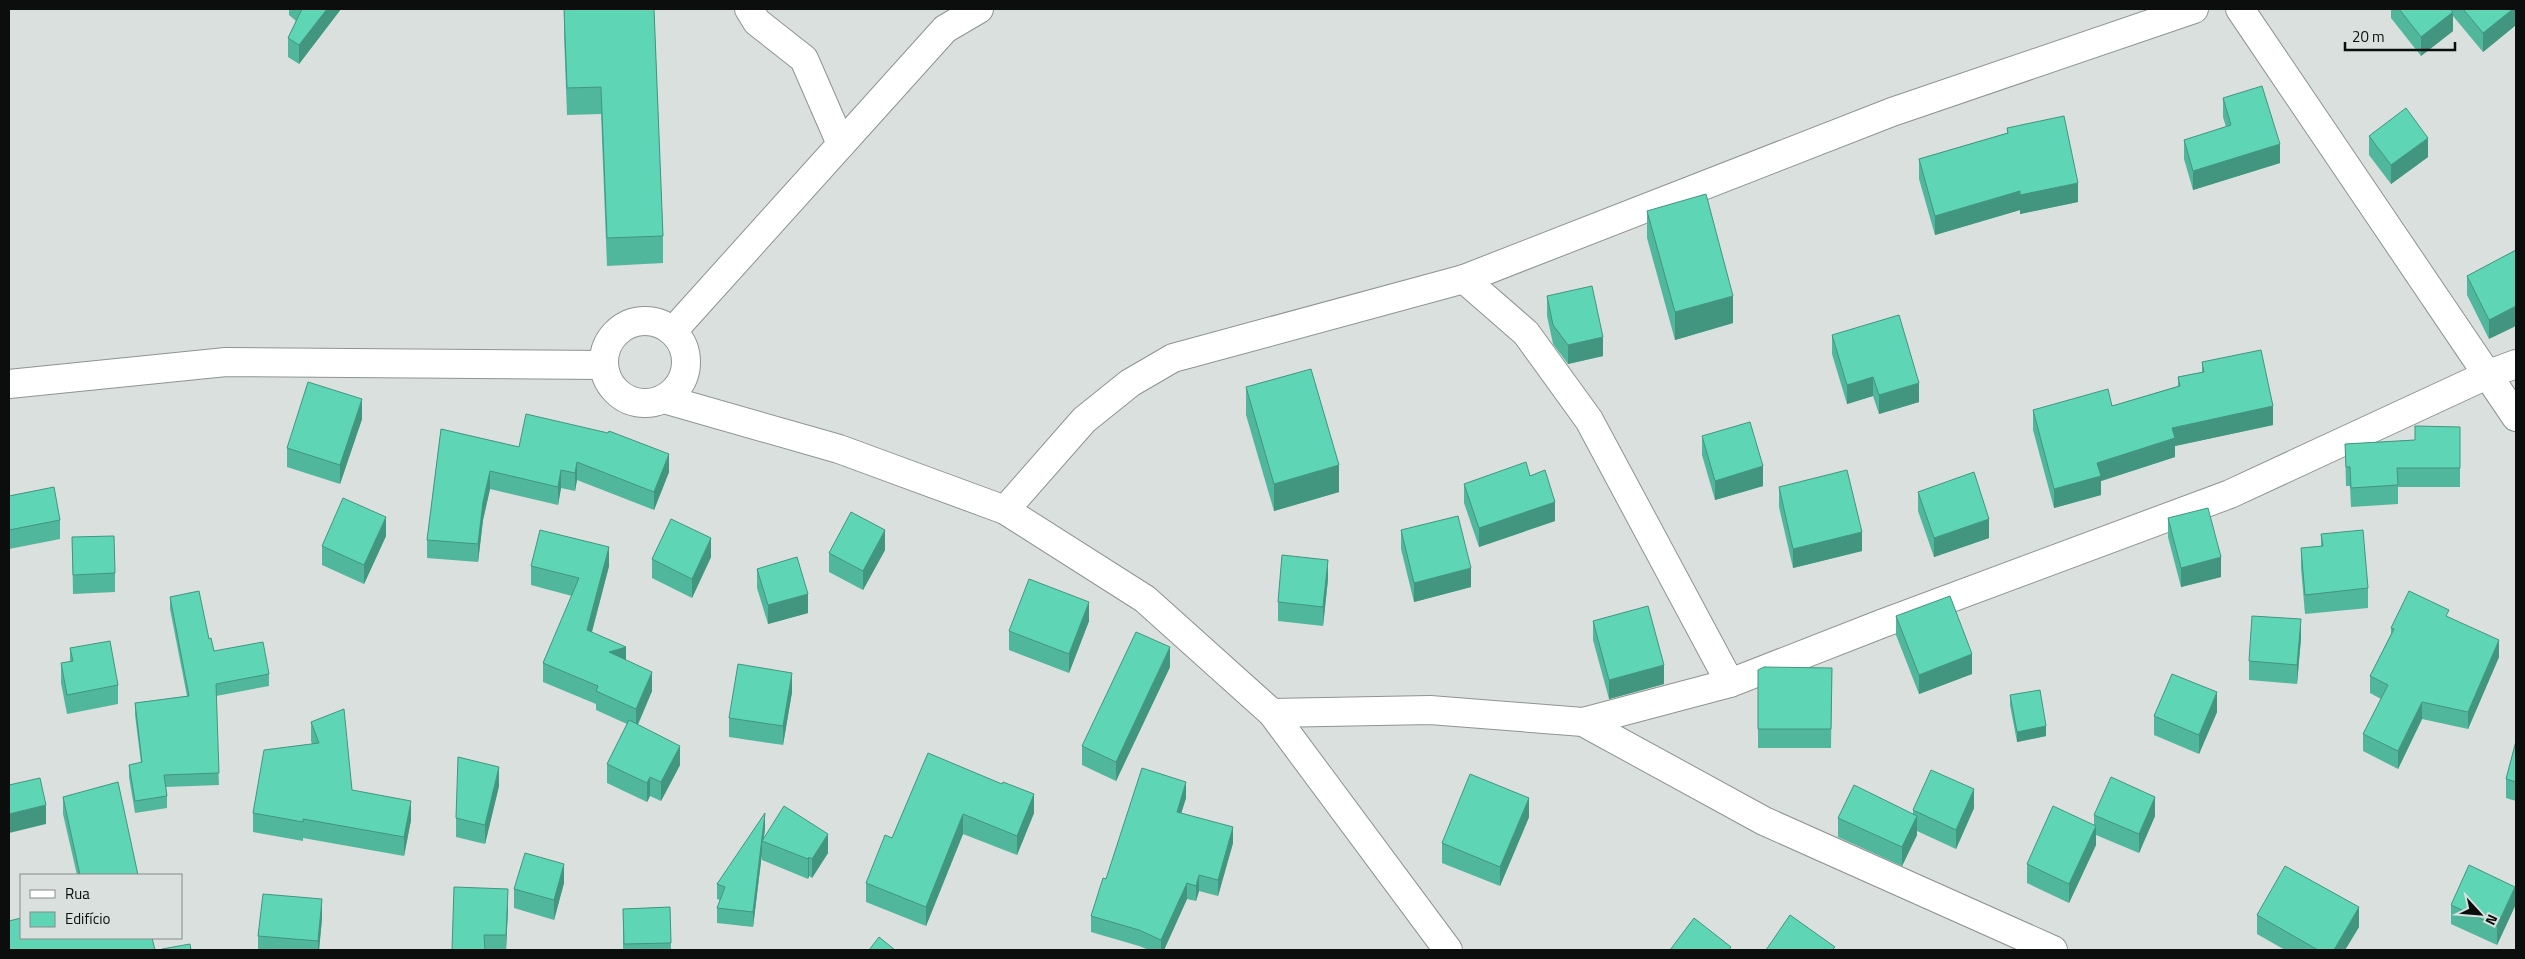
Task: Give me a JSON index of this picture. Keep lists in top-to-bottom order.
{
  "legend": ["Rua", "Edifício"],
  "scale_bar": "20 m",
  "north": "bottom right"
}
